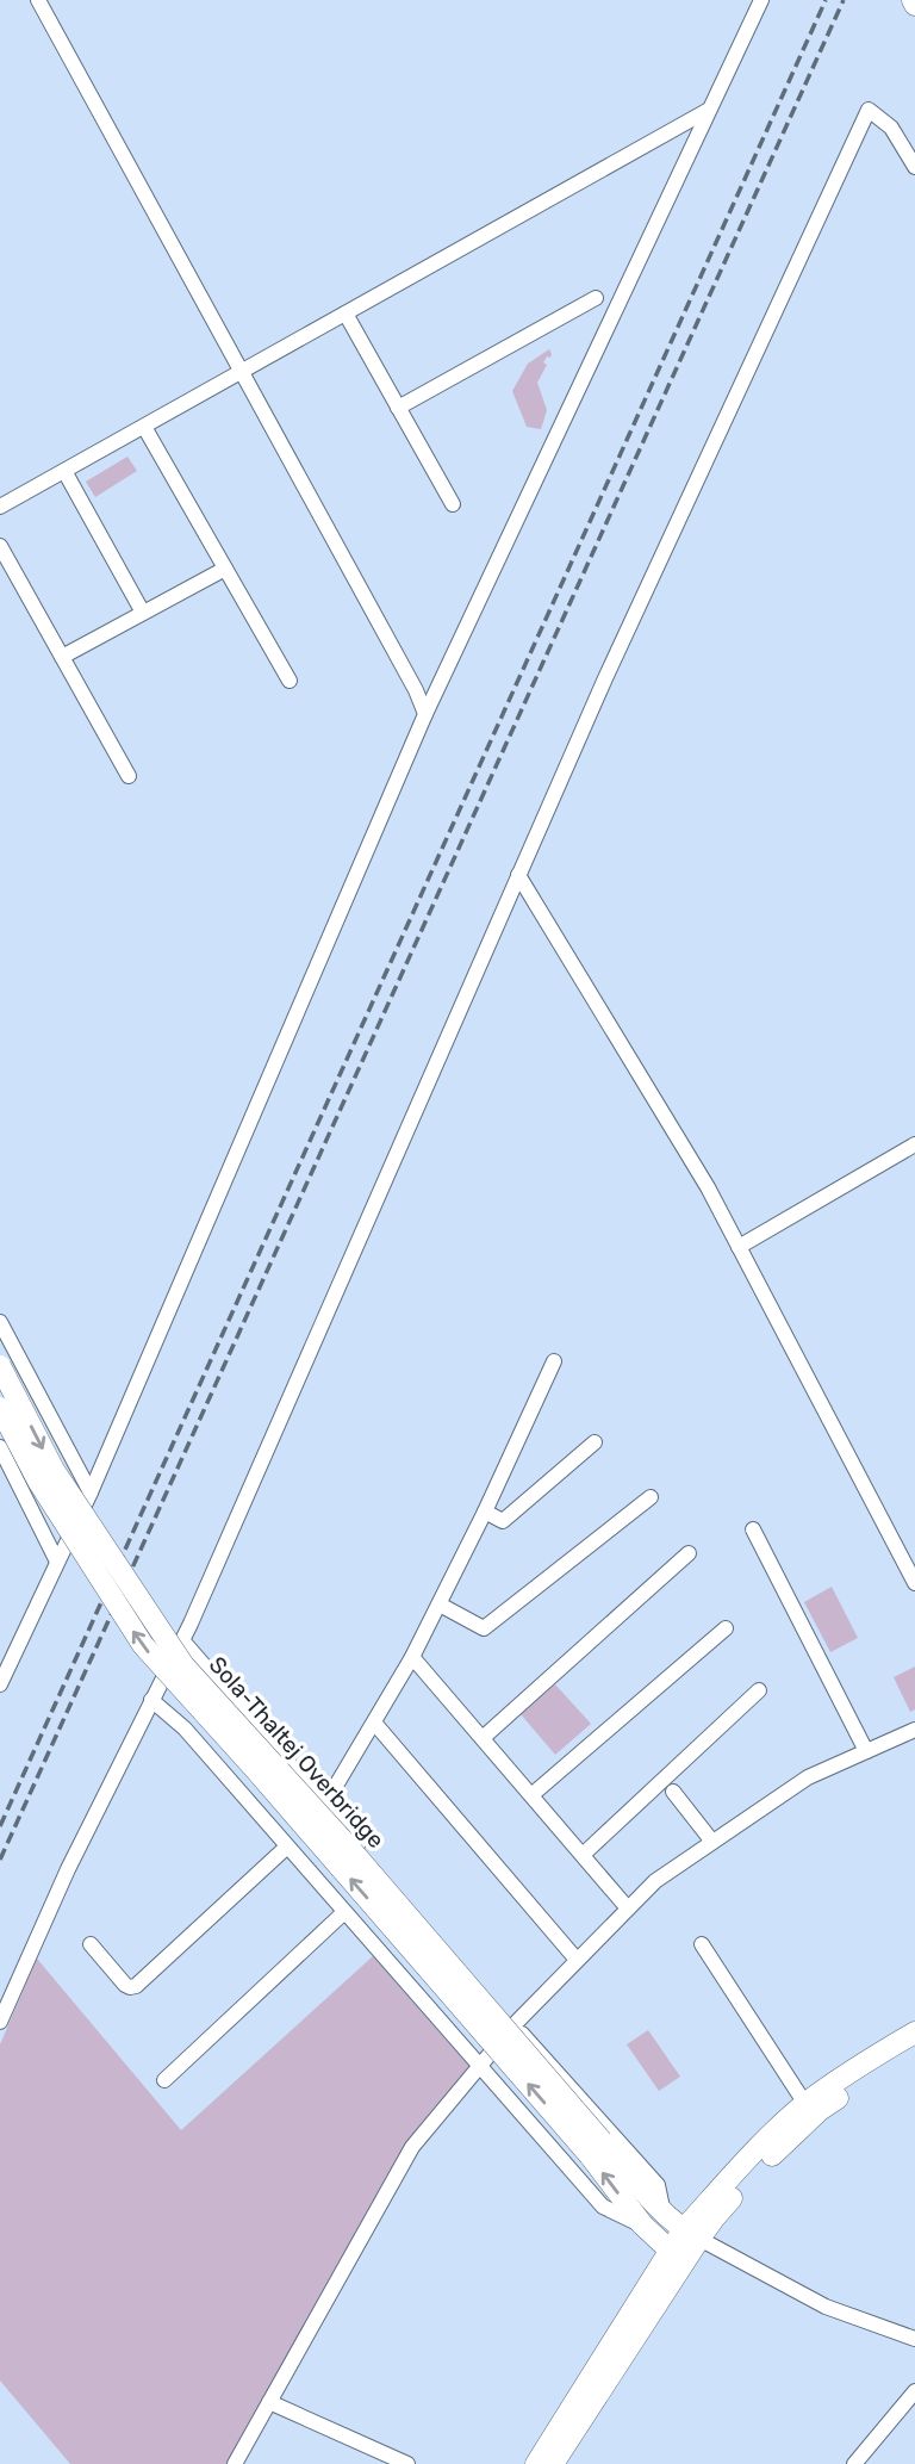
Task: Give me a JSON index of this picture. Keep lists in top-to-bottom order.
{
  "streets": {
    "street": ["Sola-Thaltej Overbridge"]
  }
}
